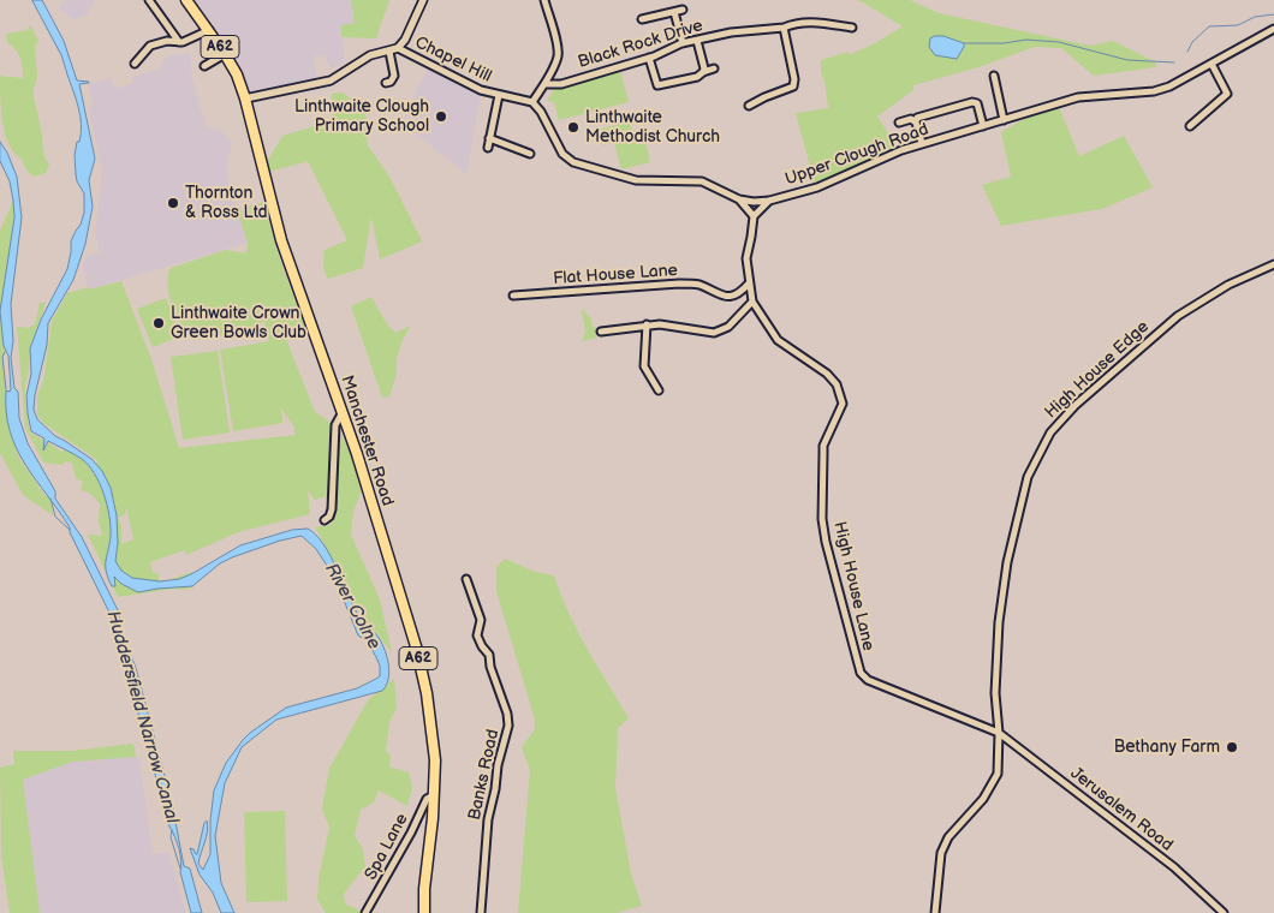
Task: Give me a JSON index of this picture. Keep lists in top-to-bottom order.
{
  "streets": {
    "main road": ["A62", "Manchester Road"],
    "street": [
      "Black Rock Drive",
      "Chapel Hill",
      "Upper Clough Road",
      "Flat House Lane",
      "High House Edge",
      "High House Lane",
      "Banks Road",
      "Jerusalem Road",
      "Spa Lane"
    ]
  },
  "crossings": [
    ["Flat House Lane", "High House Lane"],
    ["High House Edge", "High House Lane"],
    ["High House Edge", "Jerusalem Road"],
    ["Manchester Road", "Spa Lane"],
    ["High House Lane", "Jerusalem Road"]
  ],
  "water": ["River Colne", "Huddersfield Narrow Canal"],
  "places": [
    "Linthwaite Clough Primary School",
    "Linthwaite Methodist Church",
    "Thornton & Ross Ltd",
    "Linthwaite Crown Green Bowls Club",
    "Bethany Farm"
  ]
}
